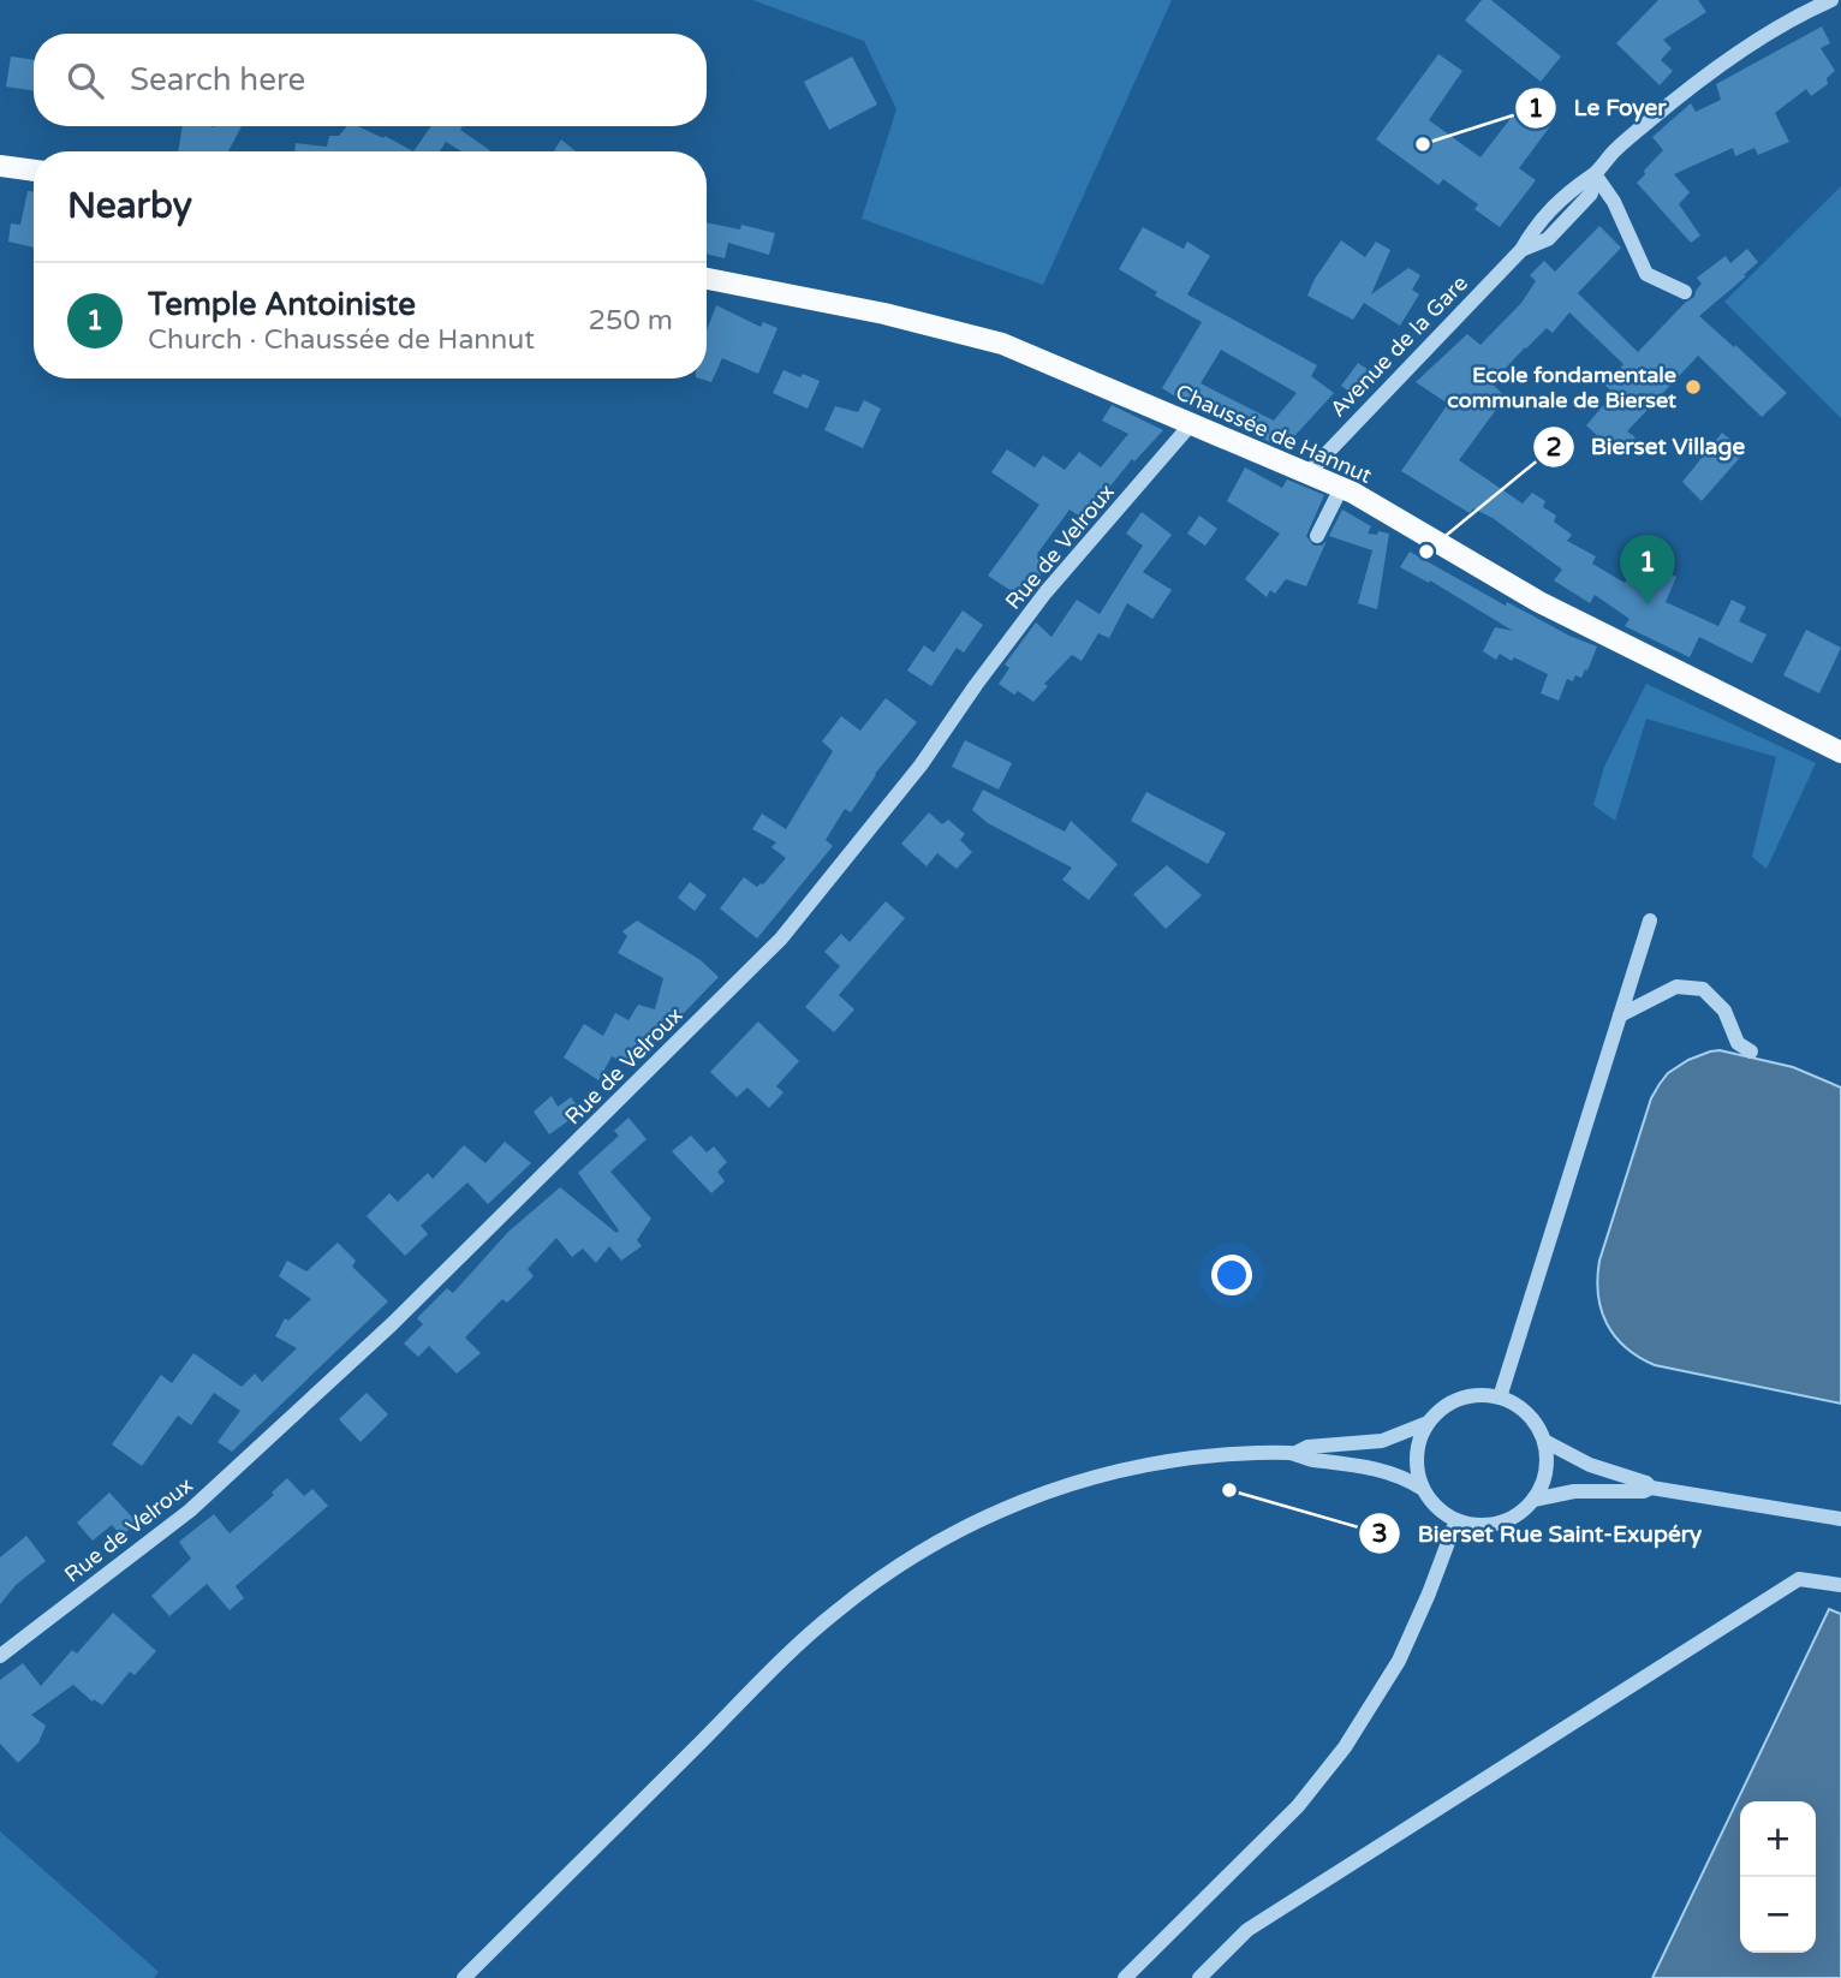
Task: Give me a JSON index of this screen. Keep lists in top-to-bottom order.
{
  "streets": {
    "main road": ["Chaussée de Hannut"],
    "street": ["Avenue de la Gare", "Rue de Velroux"]
  },
  "crossings": [
    ["Avenue de la Gare", "Chaussée de Hannut"],
    ["Chaussée de Hannut", "Rue de Velroux"]
  ],
  "places": [
    "Le Foyer",
    "Ecole fondamentale communale de Bierset",
    "Bierset Village",
    "Bierset Rue Saint-Exupéry"
  ],
  "page": {
    "search": "Search here",
    "heading": "Nearby",
    "list": [
      {
        "mark": "1",
        "name": "Temple Antoiniste",
        "note": "Church · Chaussée de Hannut",
        "value": "250 m"
      }
    ],
    "pins": "1",
    "map_buttons": ["+", "−"]
  }
}
